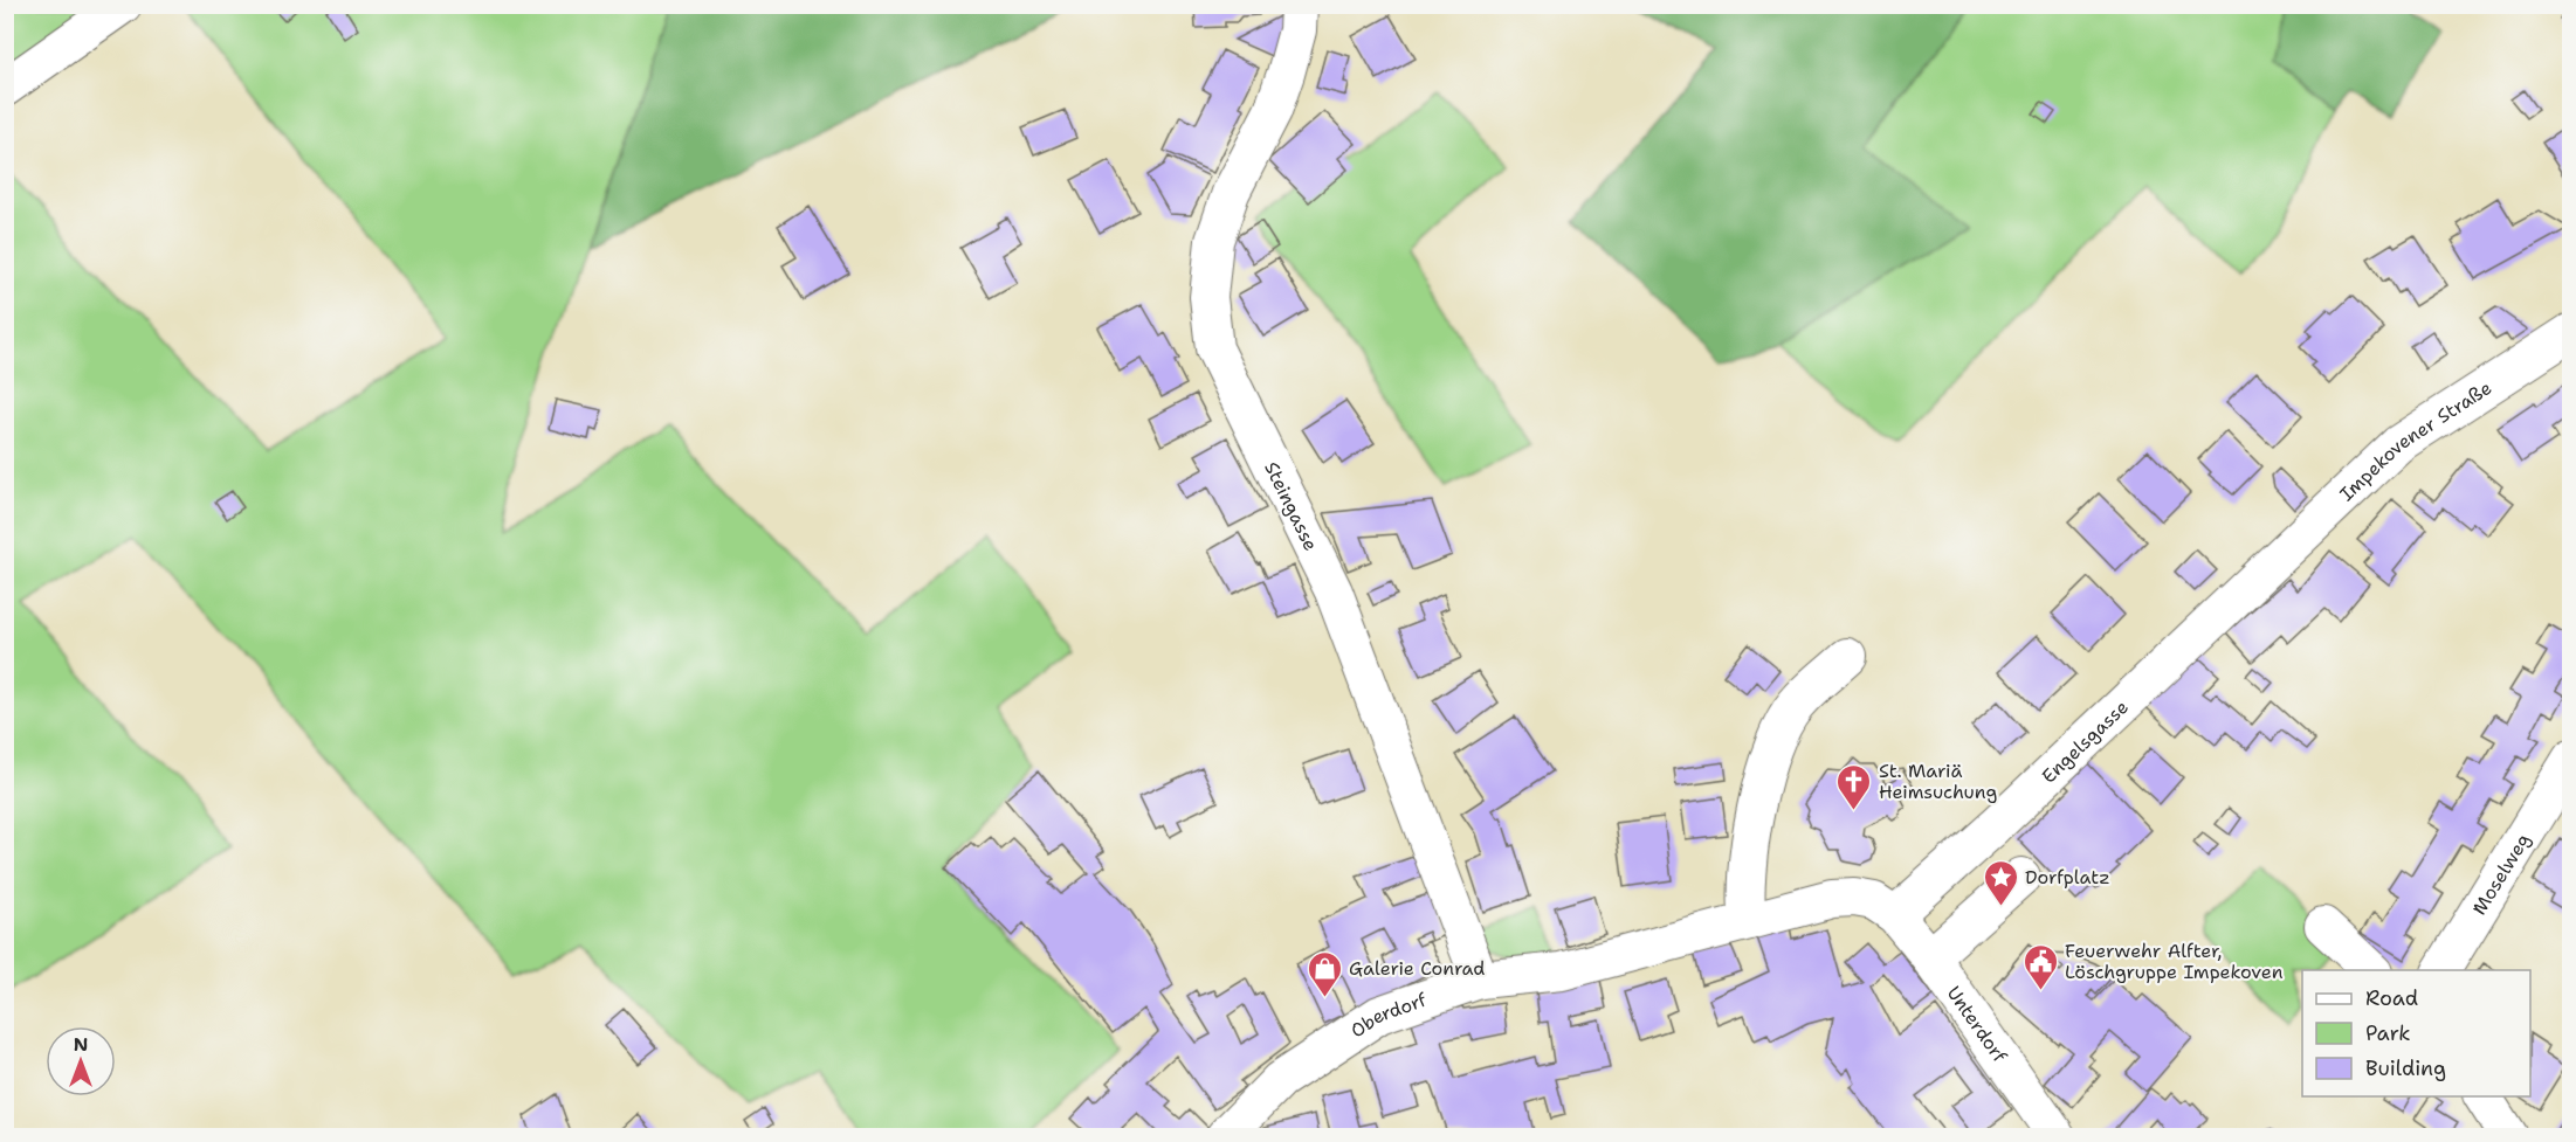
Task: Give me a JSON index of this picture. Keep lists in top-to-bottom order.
{
  "streets": {
    "street": [
      "Impekovener Straße",
      "Steingasse",
      "Engelsgasse",
      "Moselweg",
      "Oberdorf",
      "Unterdorf"
    ]
  },
  "crossings": [
    ["Impekovener Straße", "Engelsgasse"],
    ["Steingasse", "Oberdorf"],
    ["Engelsgasse", "Oberdorf"],
    ["Engelsgasse", "Unterdorf"],
    ["Oberdorf", "Unterdorf"]
  ],
  "places": {
    "church": ["St. Mariä Heimsuchung"],
    "place": ["Dorfplatz"],
    "public building": ["Feuerwehr Alfter, Löschgruppe Impekoven"],
    "shop": ["Galerie Conrad"]
  },
  "legend": ["Road", "Park", "Building"],
  "north": "top"
}
